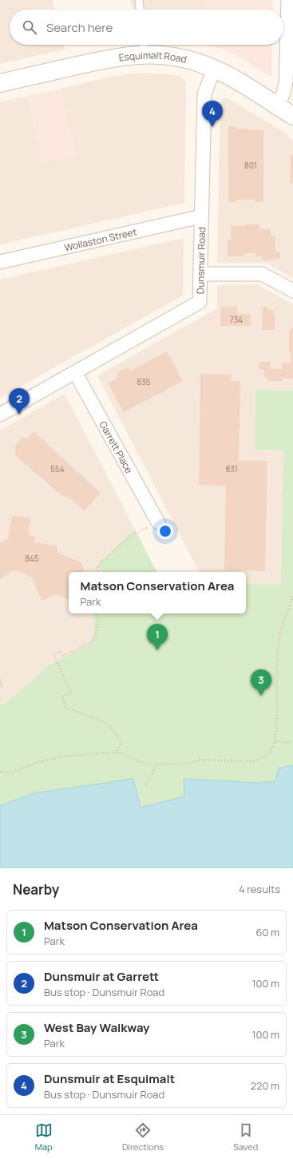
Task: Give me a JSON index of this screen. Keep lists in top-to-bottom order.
{
  "streets": {
    "main road": ["Esquimalt Road"],
    "street": ["Wollaston Street", "Dunsmuir Road", "Garrett Place"]
  },
  "crossings": [
    ["Esquimalt Road", "Dunsmuir Road"],
    ["Wollaston Street", "Dunsmuir Road"],
    ["Dunsmuir Road", "Garrett Place"]
  ],
  "house_numbers": [
    "801",
    "734",
    "835",
    "554",
    "831",
    "845"
  ],
  "page": {
    "search": "Search here",
    "pins": [
      "4",
      "2",
      "1",
      "3"
    ],
    "popup": ["Matson Conservation Area", "Park"],
    "heading": ["Nearby", "4 results"],
    "list": [
      {
        "mark": "1",
        "name": "Matson Conservation Area",
        "note": "Park",
        "value": "60 m"
      },
      {
        "mark": "2",
        "name": "Dunsmuir at Garrett",
        "note": "Bus stop · Dunsmuir Road",
        "value": "100 m"
      },
      {
        "mark": "3",
        "name": "West Bay Walkway",
        "note": "Park",
        "value": "100 m"
      },
      {
        "mark": "4",
        "name": "Dunsmuir at Esquimalt",
        "note": "Bus stop · Dunsmuir Road",
        "value": "220 m"
      }
    ],
    "nav": ["Map", "Directions", "Saved"]
  }
}
